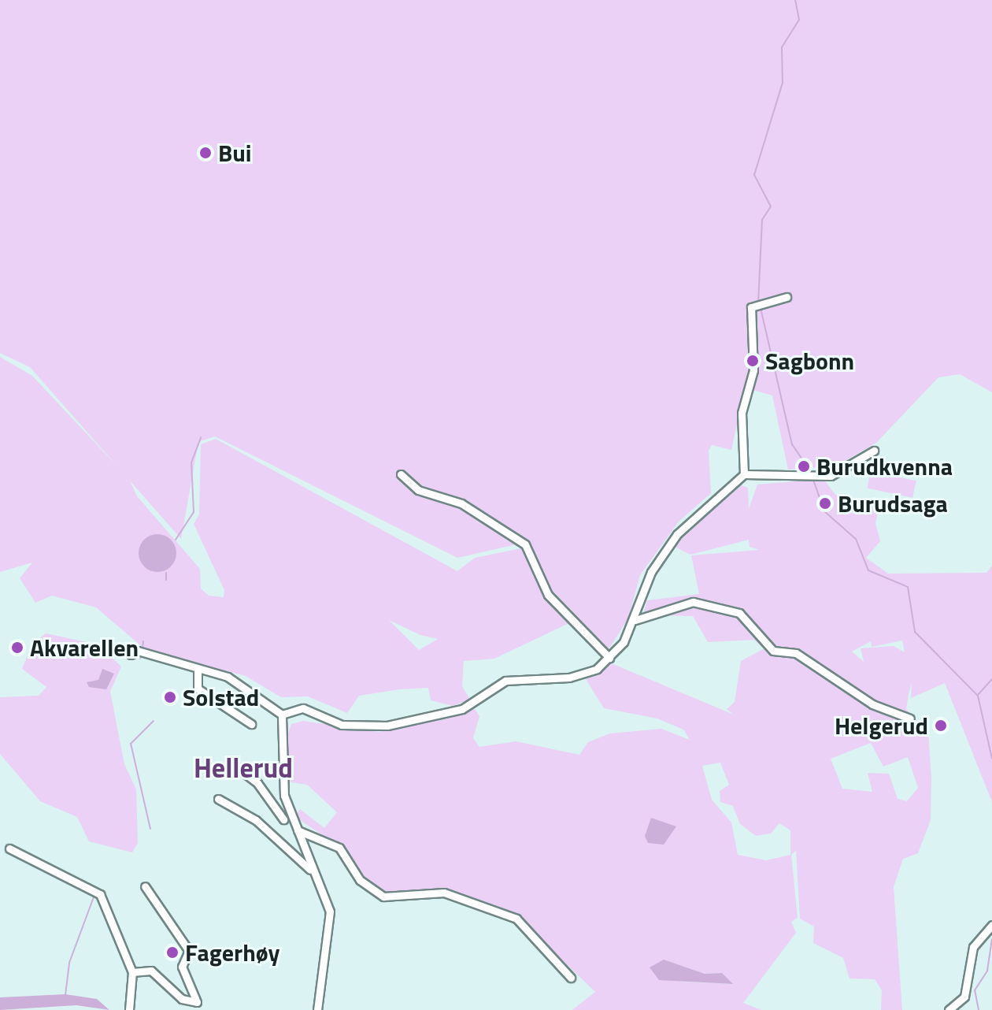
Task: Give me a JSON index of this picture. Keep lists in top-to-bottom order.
{
  "districts": ["Hellerud"],
  "places": [
    "Bui",
    "Sagbonn",
    "Burudkvenna",
    "Burudsaga",
    "Akvarellen",
    "Solstad",
    "Helgerud",
    "Fagerhøy"
  ]
}
